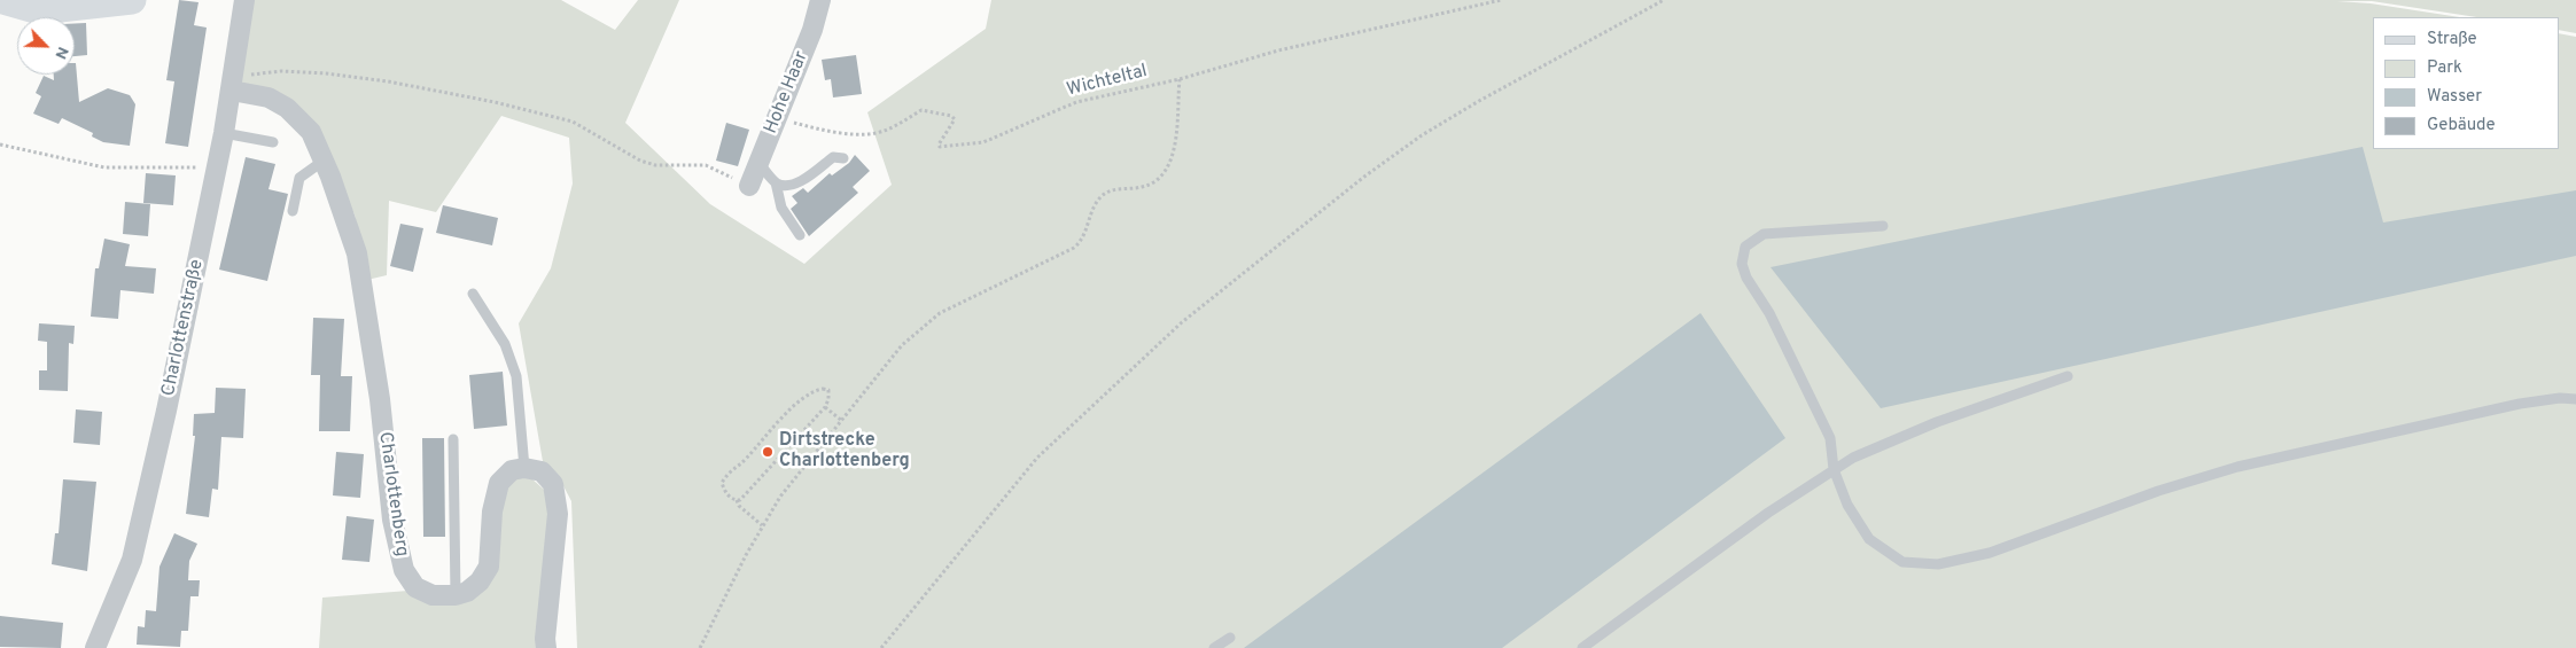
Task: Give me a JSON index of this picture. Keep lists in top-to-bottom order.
{
  "streets": {
    "street": ["Hohe Haar", "Charlottenstraße", "Charlottenberg"],
    "path": ["Wichteltal"]
  },
  "crossings": [
    ["Wichteltal", "Hohe Haar"],
    ["Charlottenstraße", "Charlottenberg"]
  ],
  "places": ["Dirtstrecke Charlottenberg"],
  "legend": [
    "Straße",
    "Park",
    "Wasser",
    "Gebäude"
  ],
  "north": "bottom right"
}
